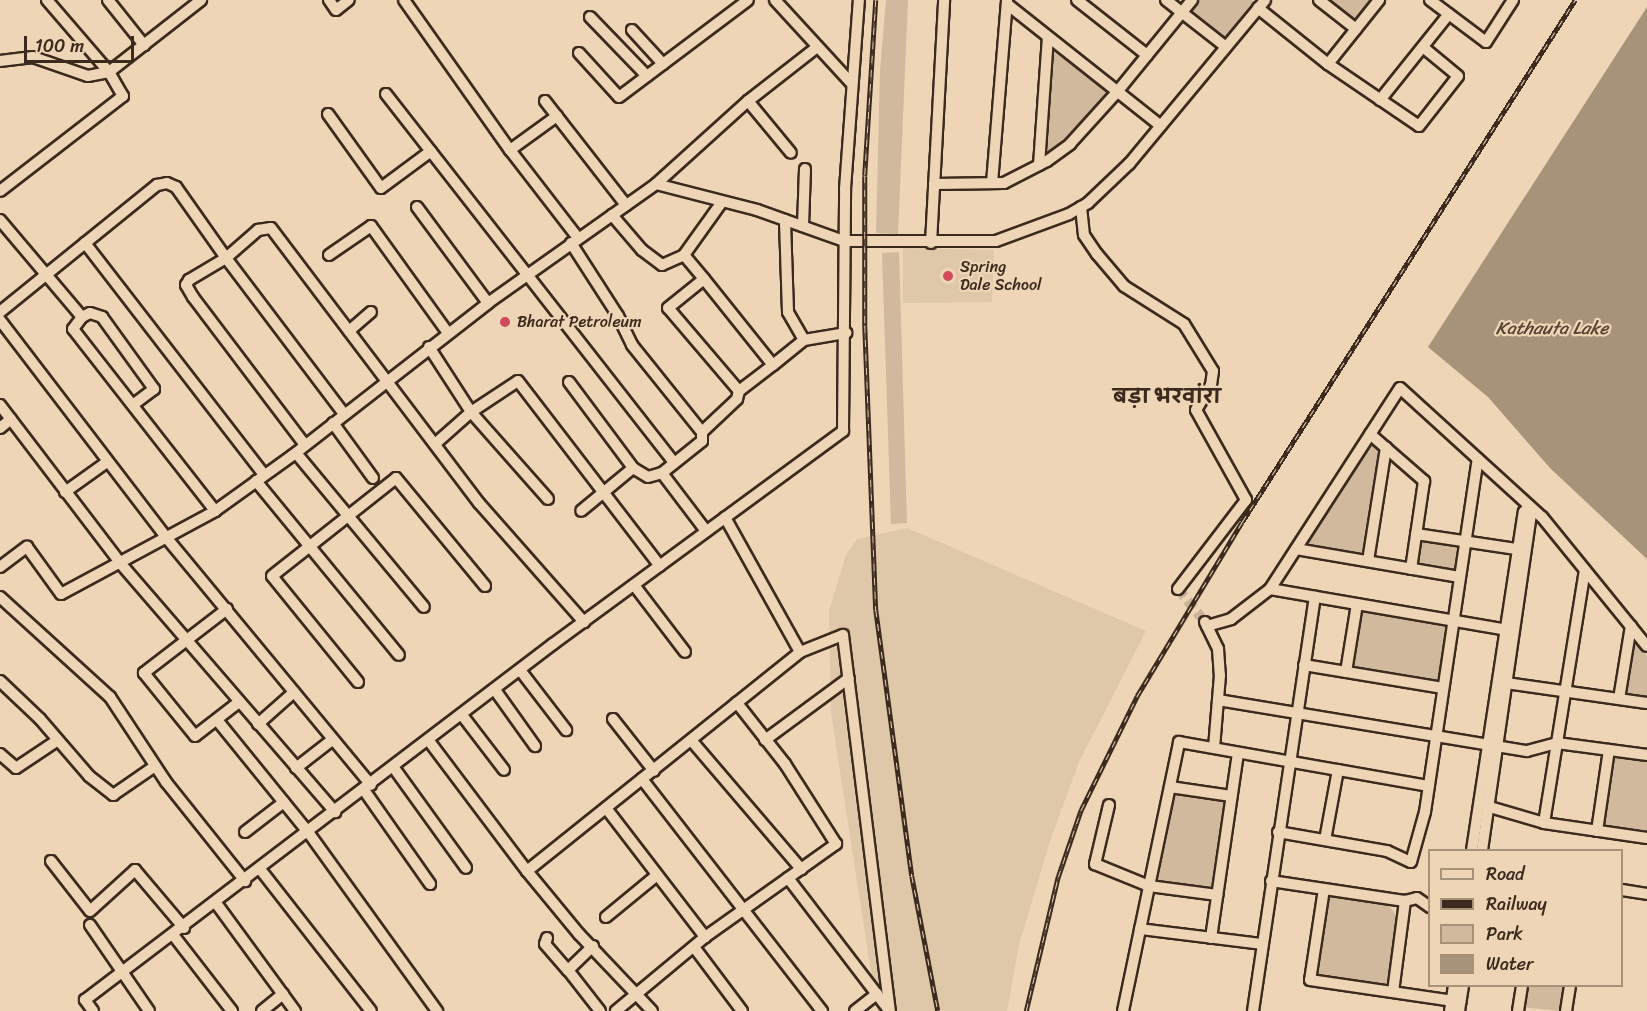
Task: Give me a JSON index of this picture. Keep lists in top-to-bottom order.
{
  "districts": ["बड़ा भरवांरा"],
  "water": ["Kathauta Lake"],
  "places": ["Spring Dale School", "Bharat Petroleum"],
  "legend": [
    "Road",
    "Railway",
    "Park",
    "Water"
  ],
  "scale_bar": "100 m"
}
